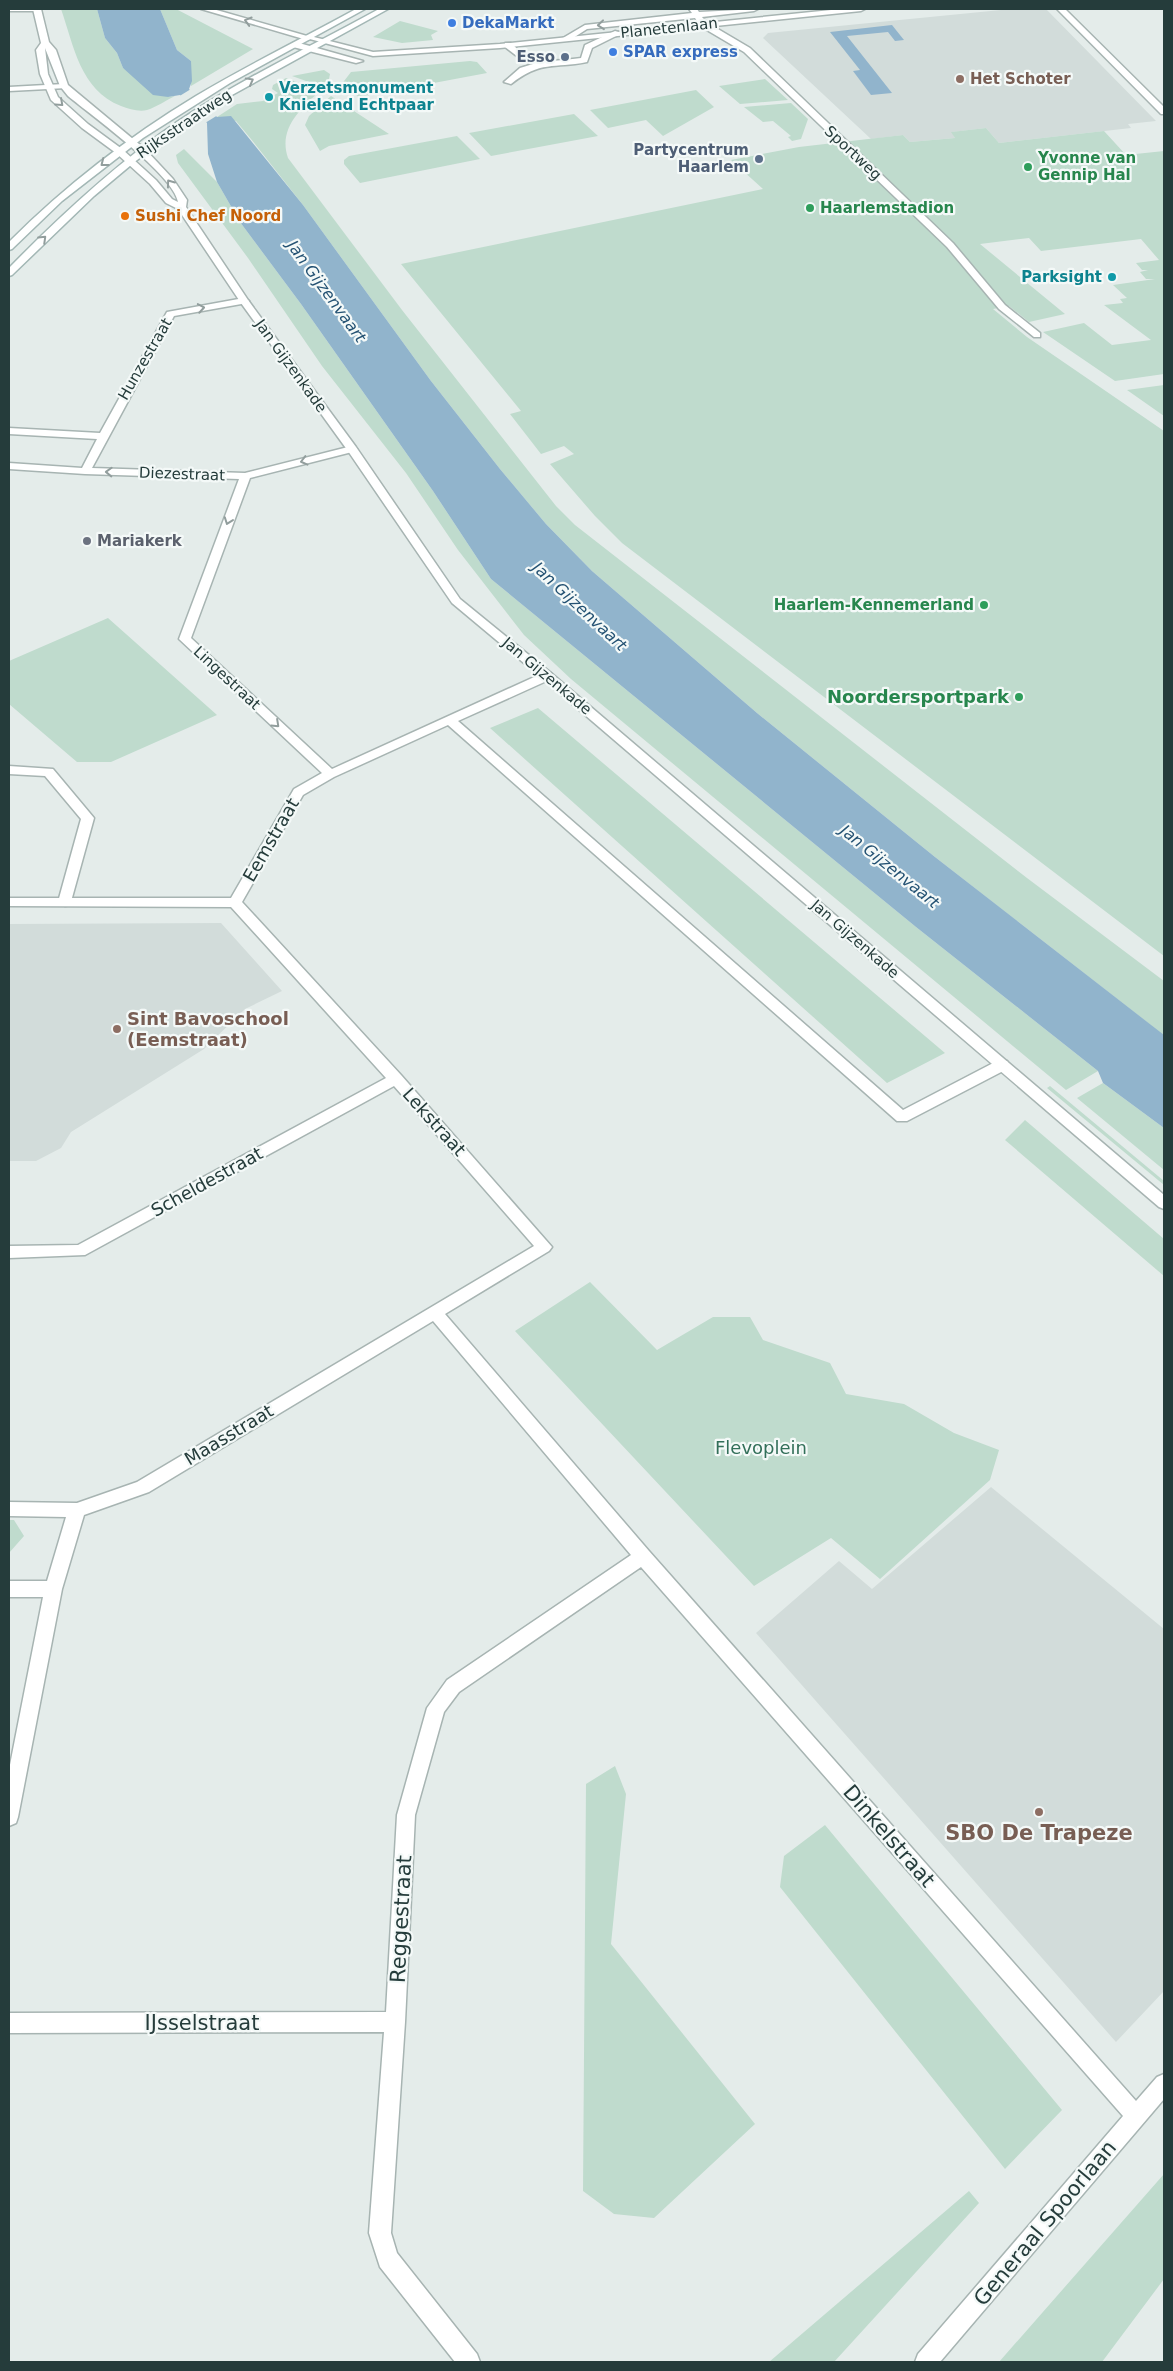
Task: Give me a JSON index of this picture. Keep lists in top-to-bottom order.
{
  "streets": {
    "street": [
      "Planetenlaan",
      "Rijksstraatweg",
      "Sportweg",
      "Hunzestraat",
      "Jan Gijzenkade",
      "Diezestraat",
      "Lingestraat",
      "Eemstraat",
      "Lekstraat",
      "Scheldestraat",
      "Maasstraat",
      "Dinkelstraat",
      "Reggestraat",
      "IJsselstraat",
      "Generaal Spoorlaan"
    ]
  },
  "crossings": [
    ["Planetenlaan", "Rijksstraatweg"],
    ["Planetenlaan", "Sportweg"],
    ["Rijksstraatweg", "Jan Gijzenkade"],
    ["Hunzestraat", "Jan Gijzenkade"],
    ["Hunzestraat", "Diezestraat"],
    ["Jan Gijzenkade", "Diezestraat"],
    ["Jan Gijzenkade", "Eemstraat"],
    ["Diezestraat", "Lingestraat"],
    ["Lingestraat", "Eemstraat"],
    ["Eemstraat", "Lekstraat"],
    ["Lekstraat", "Scheldestraat"],
    ["Lekstraat", "Maasstraat"],
    ["Dinkelstraat", "Reggestraat"],
    ["Dinkelstraat", "Generaal Spoorlaan"],
    ["Reggestraat", "IJsselstraat"]
  ],
  "one_way": ["Hunzestraat", "Diezestraat", "Lingestraat"],
  "water": ["Jan Gijzenvaart"],
  "parks": ["Flevoplein"],
  "places": [
    "DekaMarkt",
    "SPAR express",
    "Esso",
    "Het Schoter",
    "Verzetsmonument Knielend Echtpaar",
    "Partycentrum Haarlem",
    "Yvonne van Gennip Hal",
    "Haarlemstadion",
    "Sushi Chef Noord",
    "Parksight",
    "Mariakerk",
    "Haarlem-Kennemerland",
    "Noordersportpark",
    "Sint Bavoschool (Eemstraat)",
    "SBO De Trapeze"
  ]
}
